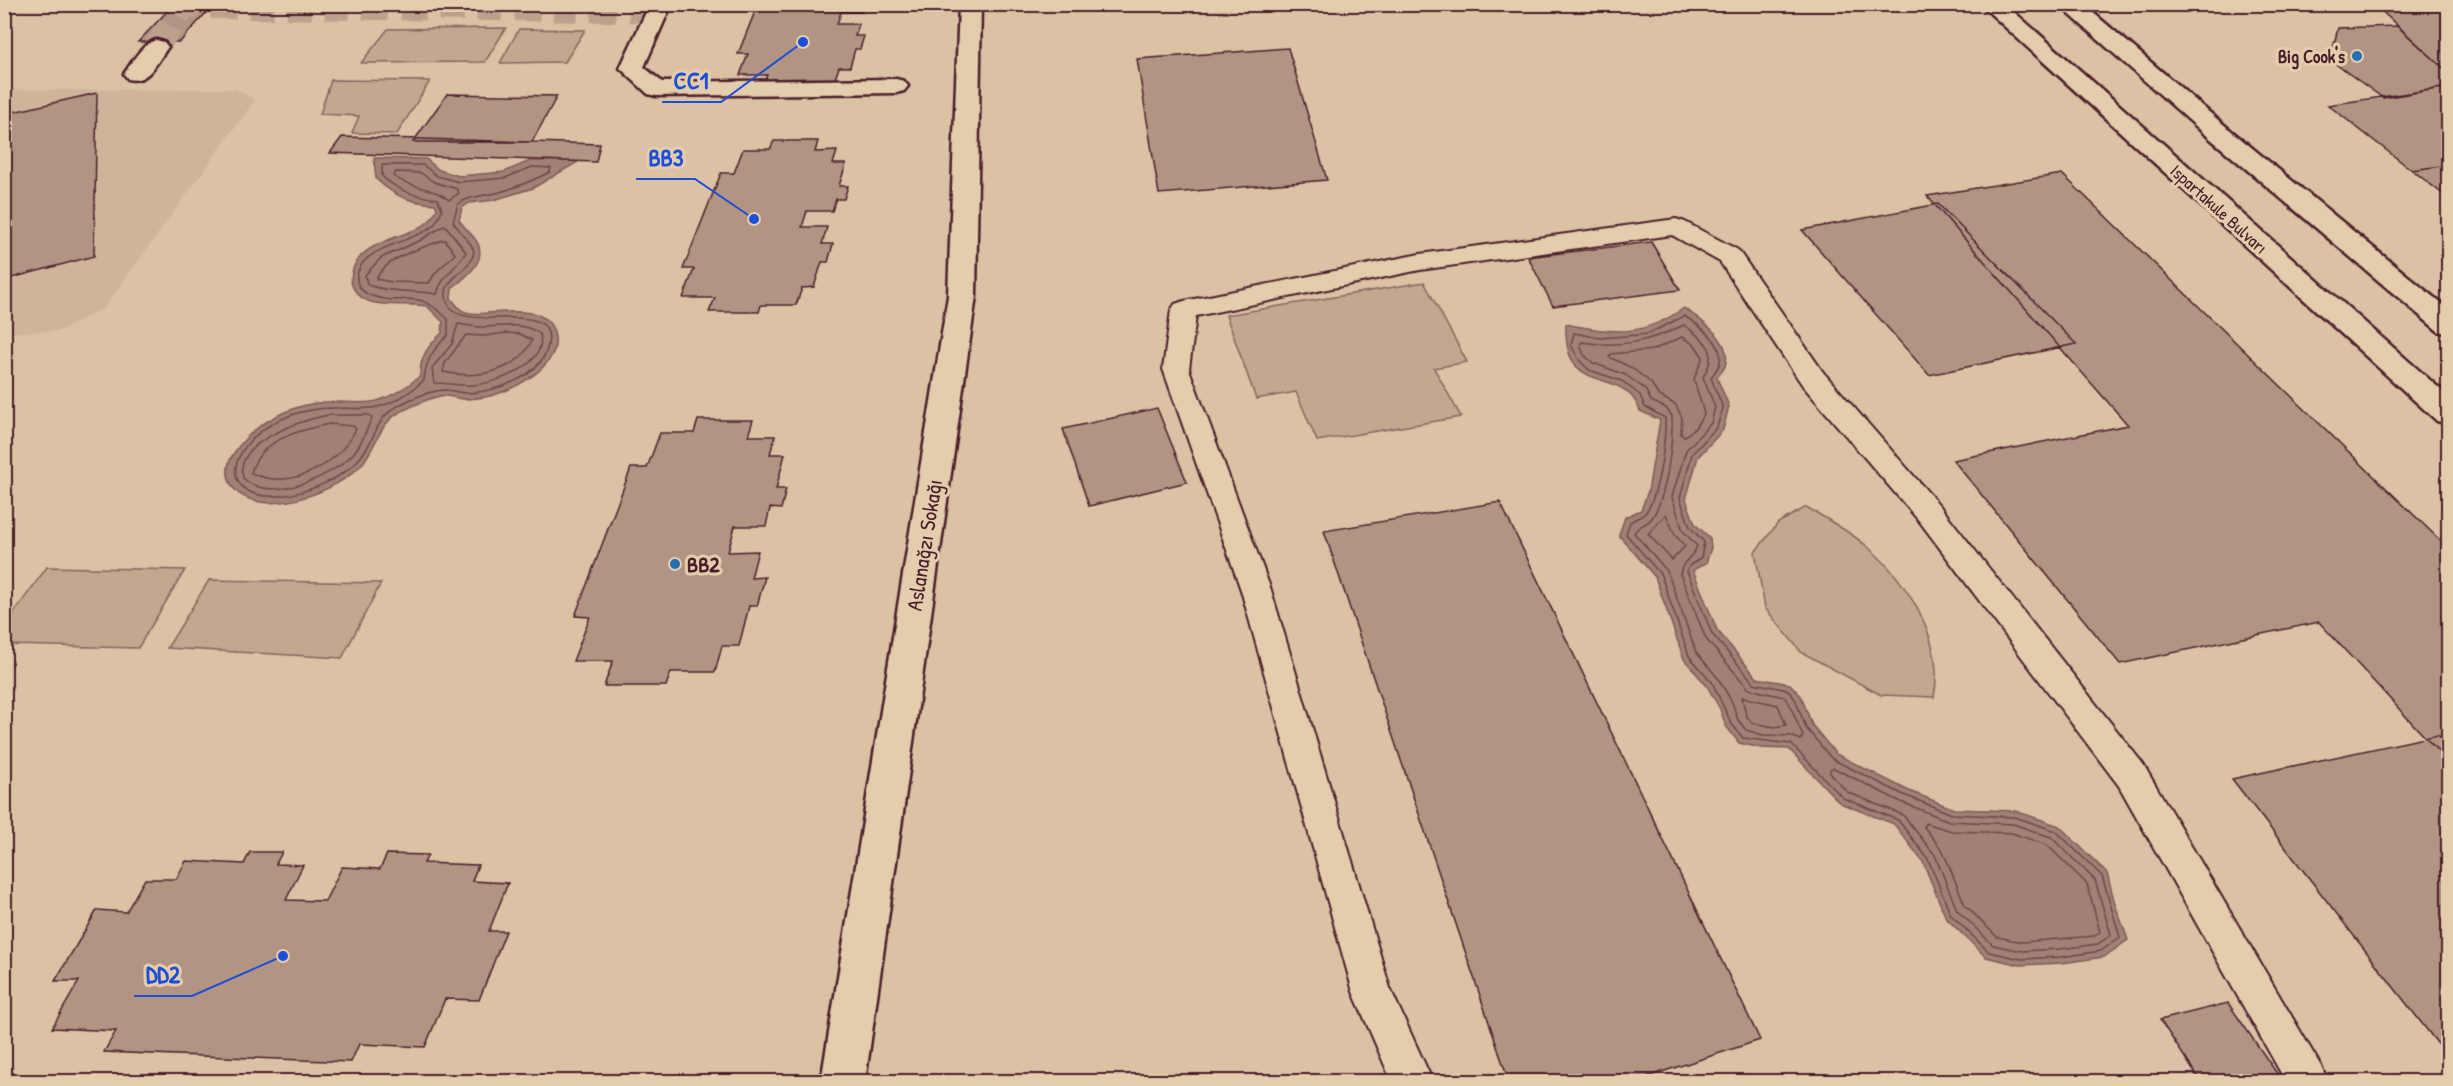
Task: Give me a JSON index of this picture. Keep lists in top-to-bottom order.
{
  "streets": {
    "street": ["Ispartakule Bulvarı", "Aslanağzı Sokağı"]
  },
  "places": [
    "CC1",
    "Big Cook's",
    "BB3",
    "BB2",
    "DD2"
  ]
}
